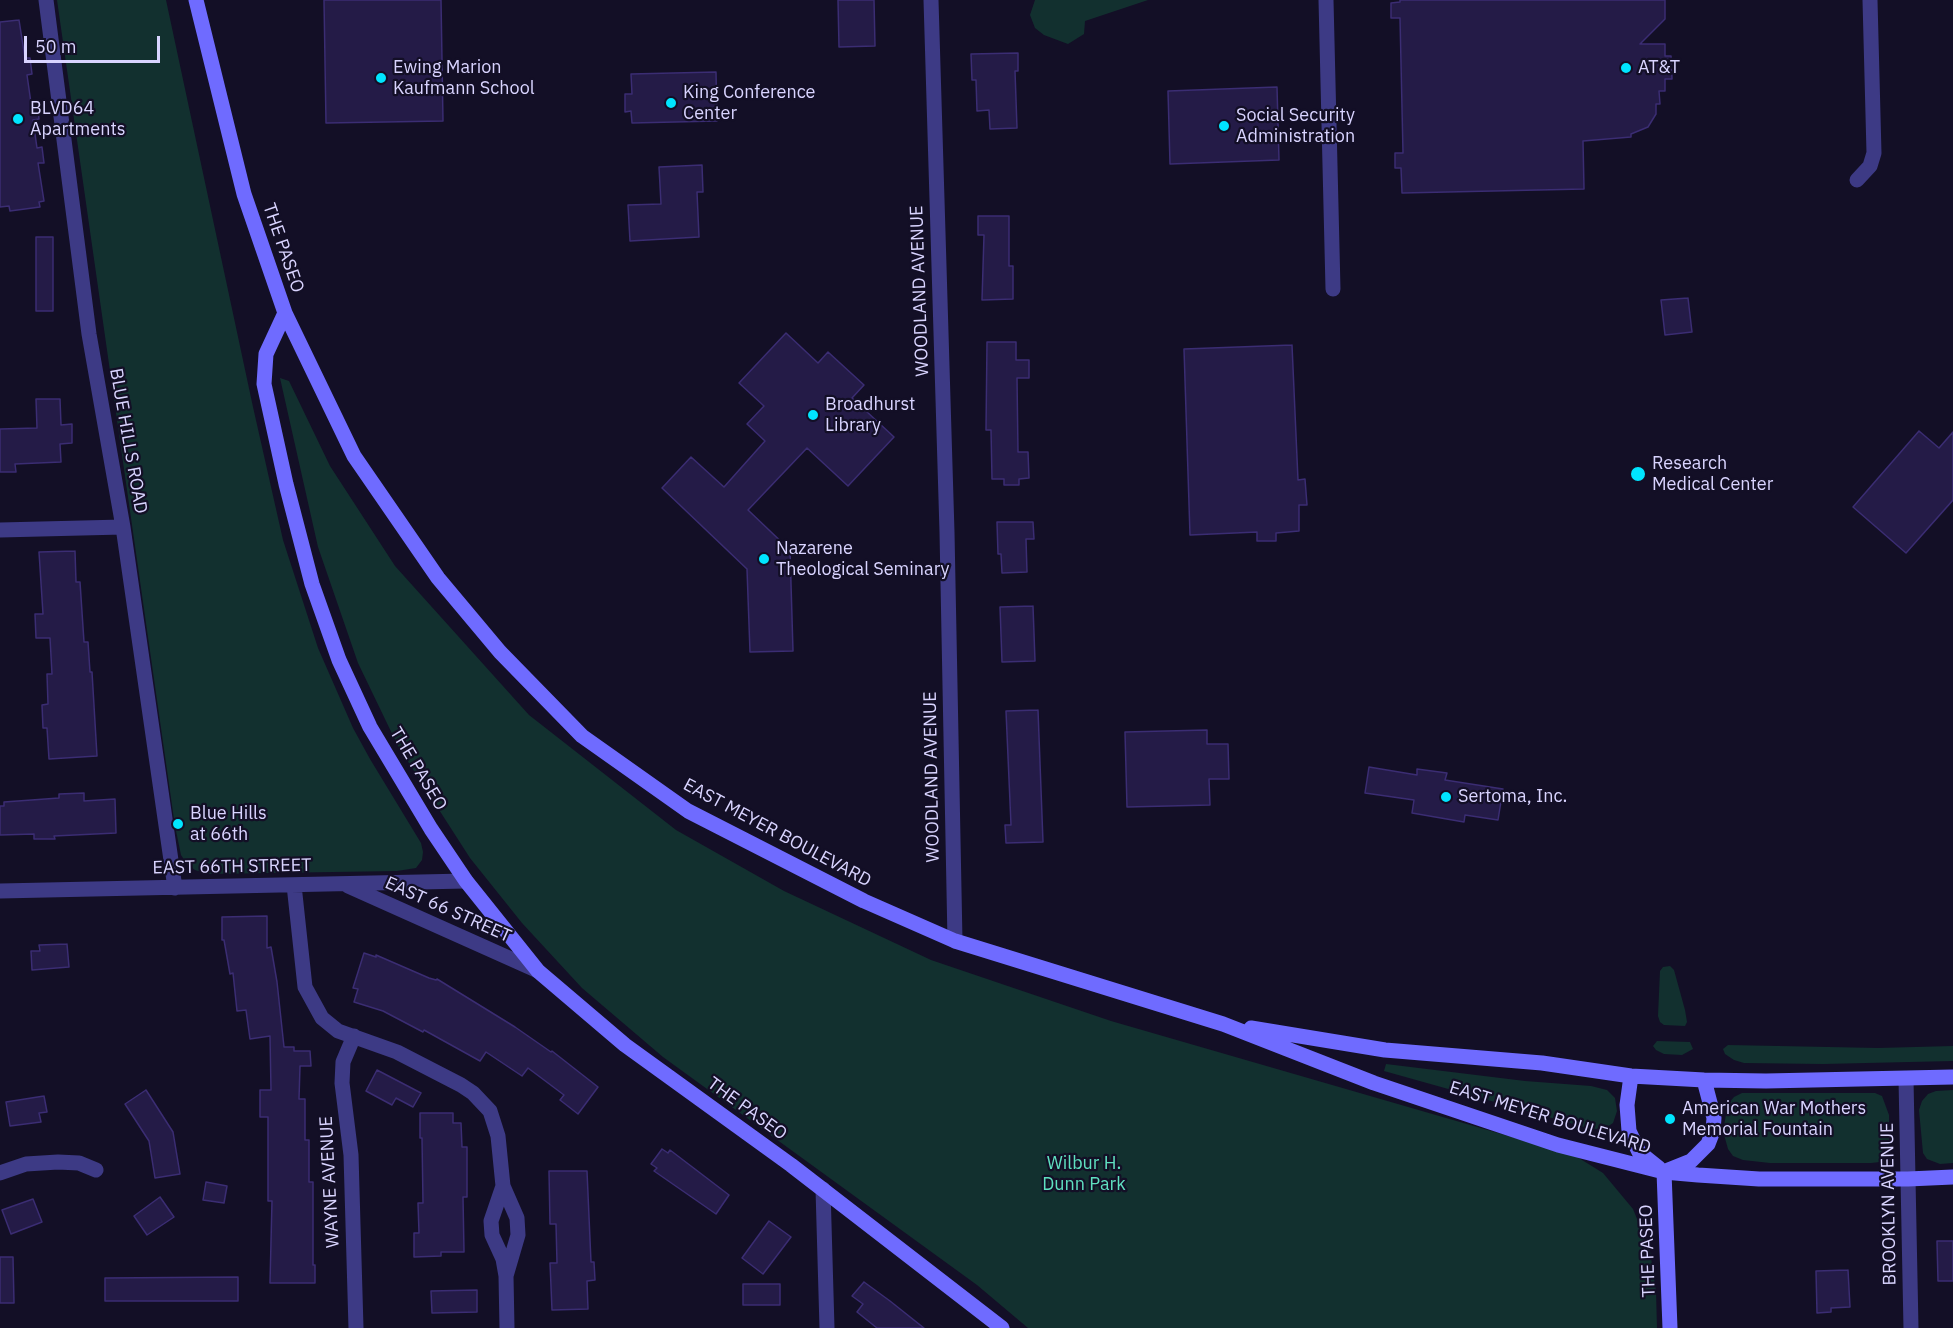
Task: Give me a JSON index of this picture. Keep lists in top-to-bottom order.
{
  "streets": {
    "main road": ["THE PASEO", "EAST MEYER BOULEVARD"],
    "street": [
      "WOODLAND AVENUE",
      "BLUE HILLS ROAD",
      "EAST 66TH STREET",
      "EAST 66 STREET",
      "WAYNE AVENUE",
      "BROOKLYN AVENUE"
    ]
  },
  "crossings": [
    ["THE PASEO", "EAST MEYER BOULEVARD"],
    ["THE PASEO", "EAST 66TH STREET"],
    ["THE PASEO", "EAST 66 STREET"],
    ["WOODLAND AVENUE", "EAST MEYER BOULEVARD"],
    ["BLUE HILLS ROAD", "EAST 66TH STREET"],
    ["EAST MEYER BOULEVARD", "BROOKLYN AVENUE"],
    ["EAST 66TH STREET", "EAST 66 STREET"]
  ],
  "parks": ["Wilbur H. Dunn Park"],
  "places": [
    "AT&T",
    "Ewing Marion Kaufmann School",
    "King Conference Center",
    "BLVD64 Apartments",
    "Social Security Administration",
    "Broadhurst Library",
    "Research Medical Center",
    "Nazarene Theological Seminary",
    "Sertoma, Inc.",
    "Blue Hills at 66th",
    "American War Mothers Memorial Fountain"
  ],
  "scale_bar": "50 m"
}
